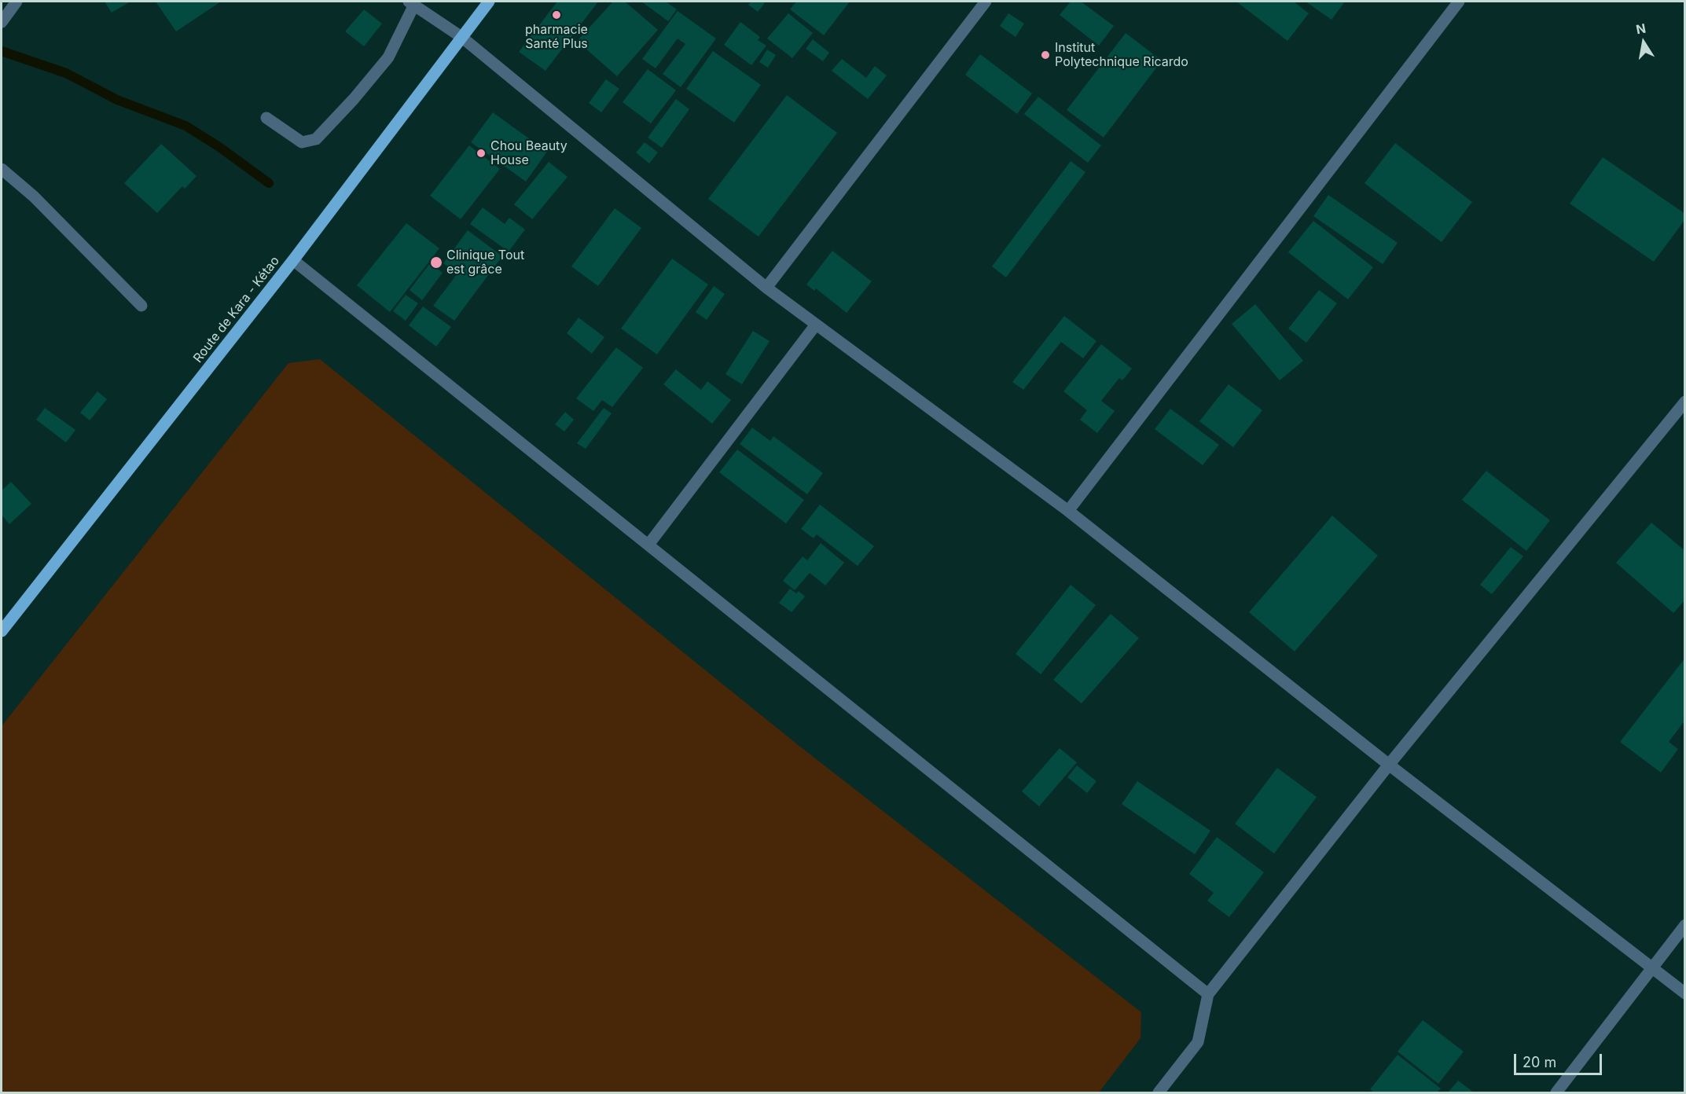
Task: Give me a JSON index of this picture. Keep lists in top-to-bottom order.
{
  "streets": {
    "main road": ["Route de Kara - Kétao"]
  },
  "places": [
    "pharmacie Santé Plus",
    "Institut Polytechnique Ricardo",
    "Chou Beauty House",
    "Clinique Tout est grâce"
  ],
  "scale_bar": "20 m",
  "north": "top"
}
